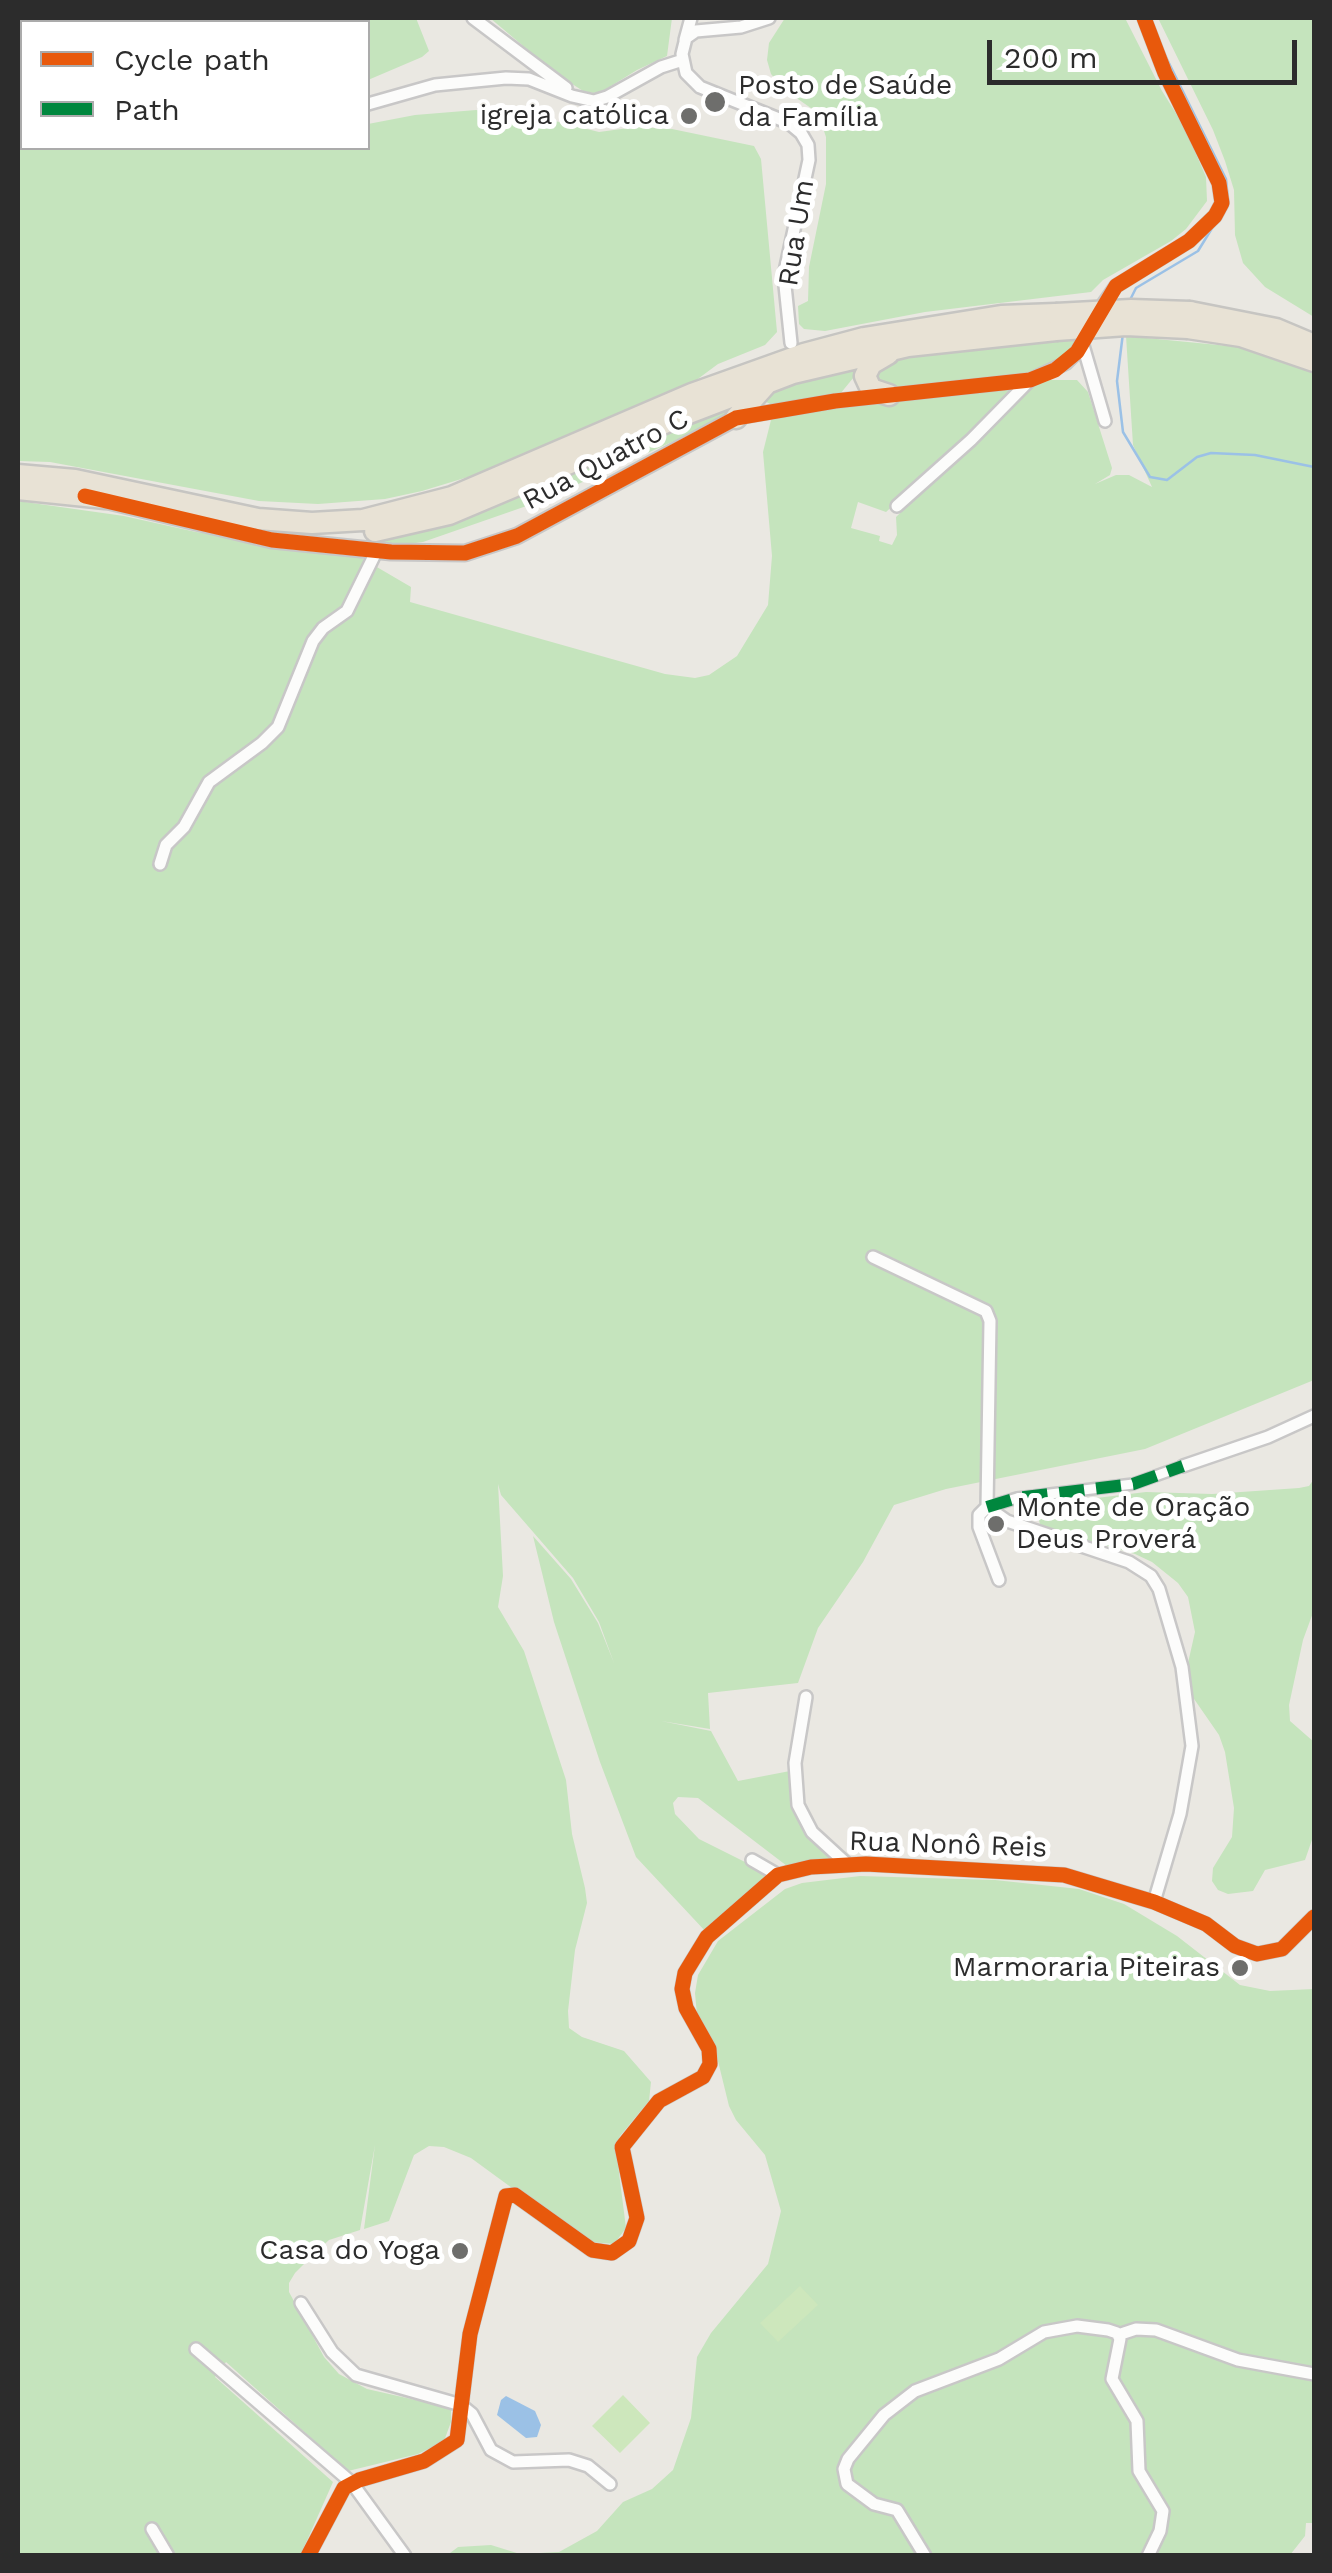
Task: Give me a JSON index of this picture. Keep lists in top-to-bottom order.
{
  "streets": {
    "street": ["Rua Um", "Rua Quatro C", "Rua Nonô Reis"]
  },
  "places": [
    "Posto de Saúde da Família",
    "igreja católica",
    "Monte de Oração Deus Proverá",
    "Marmoraria Piteiras",
    "Casa do Yoga"
  ],
  "legend": ["Cycle path", "Path"],
  "scale_bar": "200 m"
}
